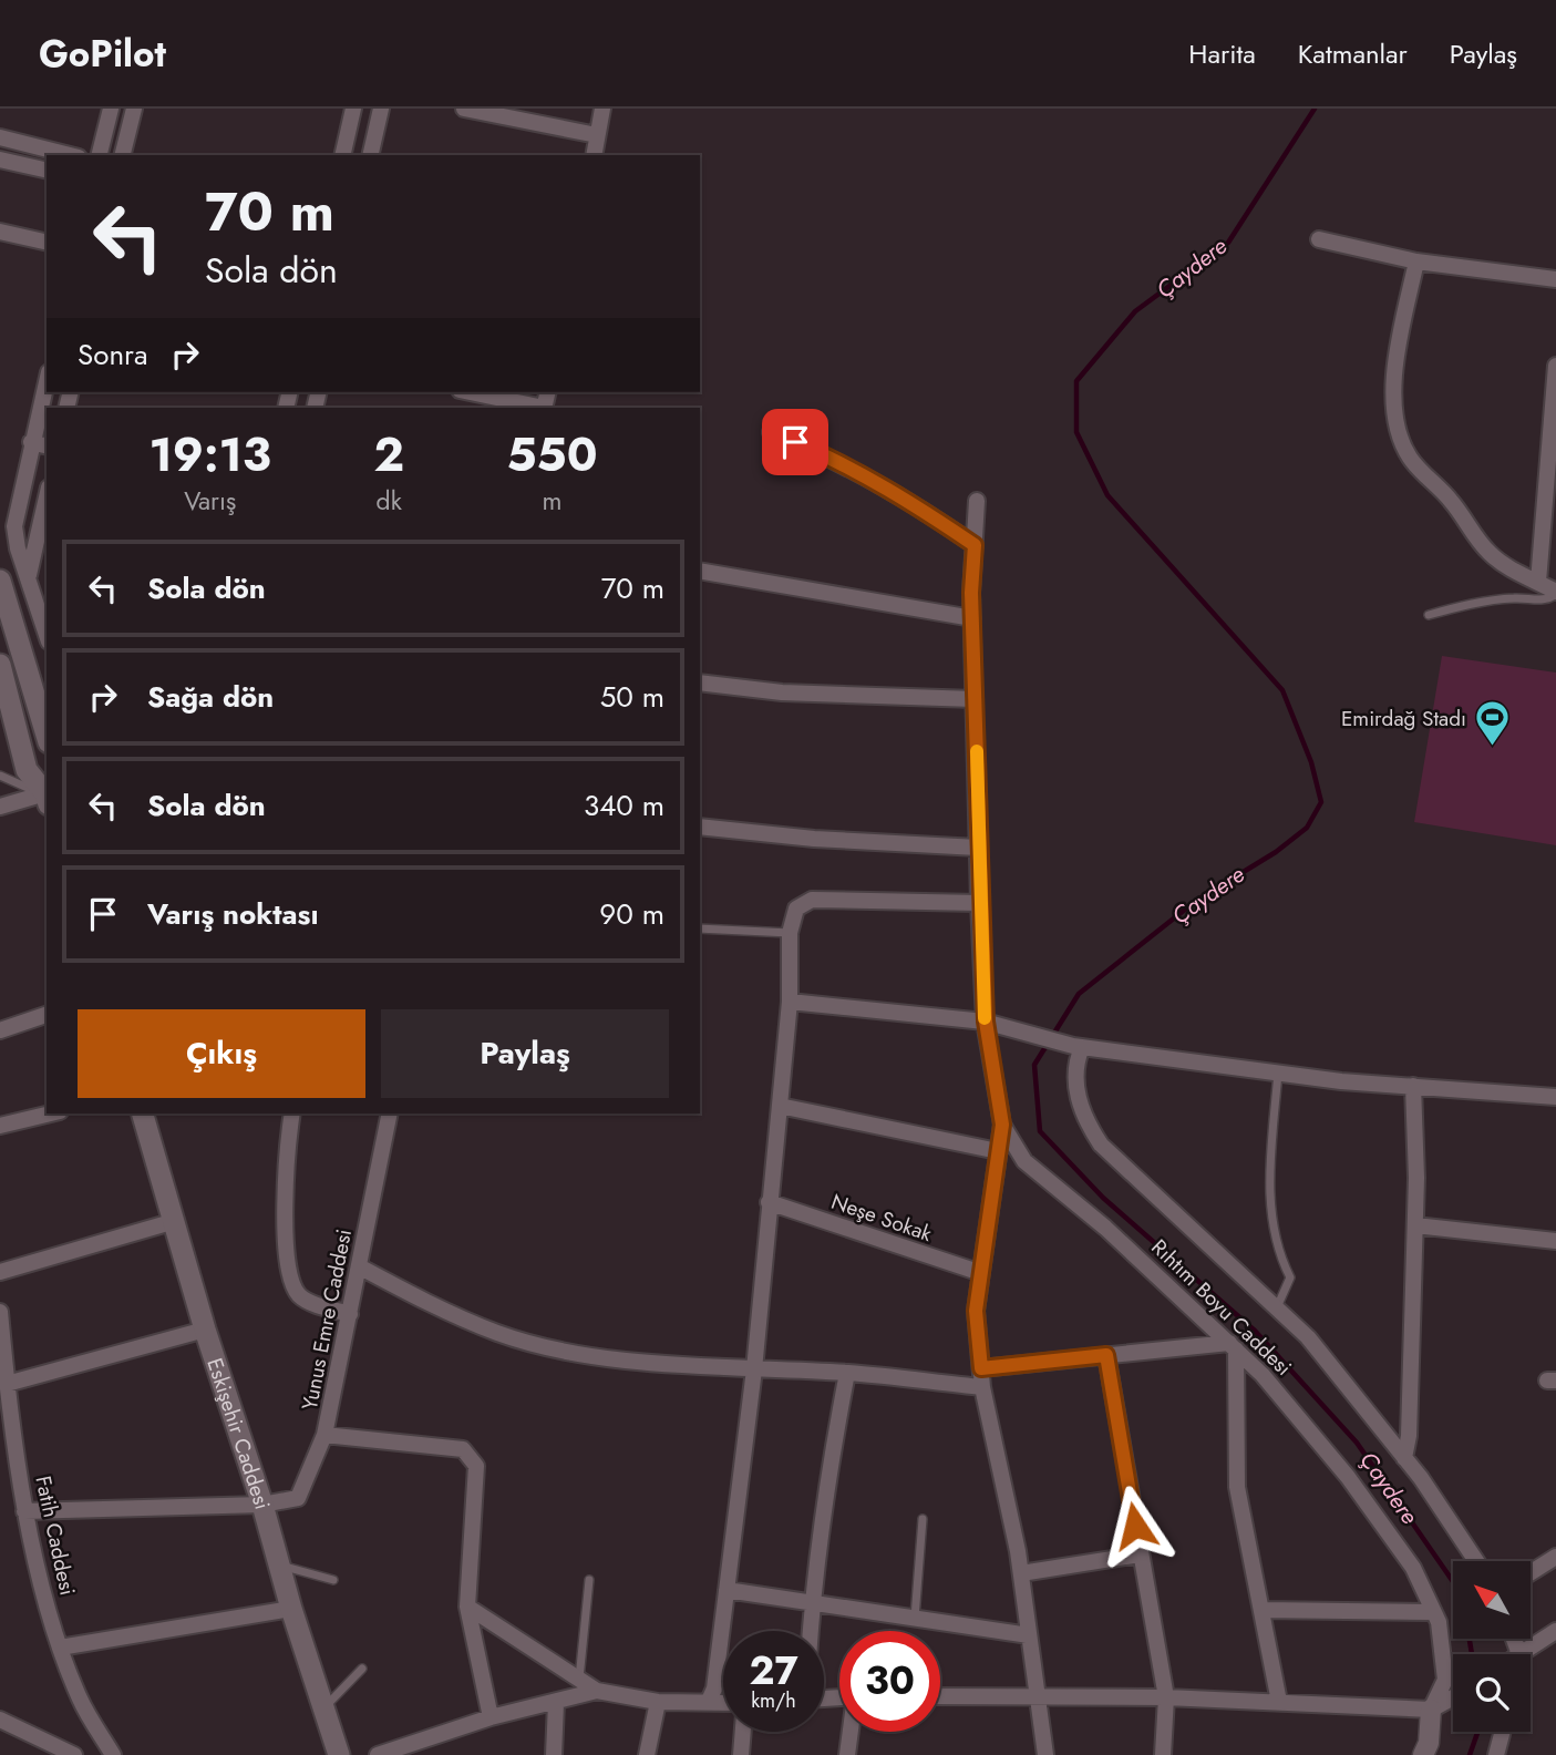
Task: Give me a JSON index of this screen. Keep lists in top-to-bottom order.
{
  "streets": {
    "main road": ["Eskişehir Caddesi"],
    "street": [
      "Neşe Sokak",
      "Rıhtım Boyu Caddesi",
      "Yunus Emre Caddesi",
      "Fatih Caddesi"
    ]
  },
  "crossings": [
    ["Yunus Emre Caddesi", "Eskişehir Caddesi"]
  ],
  "water": ["Çaydere"],
  "places": {
    "sports": ["Emirdağ Stadı"]
  },
  "north": "top left",
  "page": {
    "header": "GoPilot",
    "nav": ["Harita", "Katmanlar", "Paylaş"],
    "turn": ["70 m", "Sola dön"],
    "then": "Sonra",
    "eta": [
      "19:13",
      "Varış",
      "2",
      "dk",
      "550",
      "m"
    ],
    "list": [
      {
        "name": "Sola dön",
        "value": "70 m"
      },
      {
        "name": "Sağa dön",
        "value": "50 m"
      },
      {
        "name": "Sola dön",
        "value": "340 m"
      },
      {
        "name": "Varış noktası",
        "value": "90 m"
      }
    ],
    "buttons": ["Çıkış", "Paylaş"],
    "speed": "27 km/h",
    "limit": "30"
  }
}
